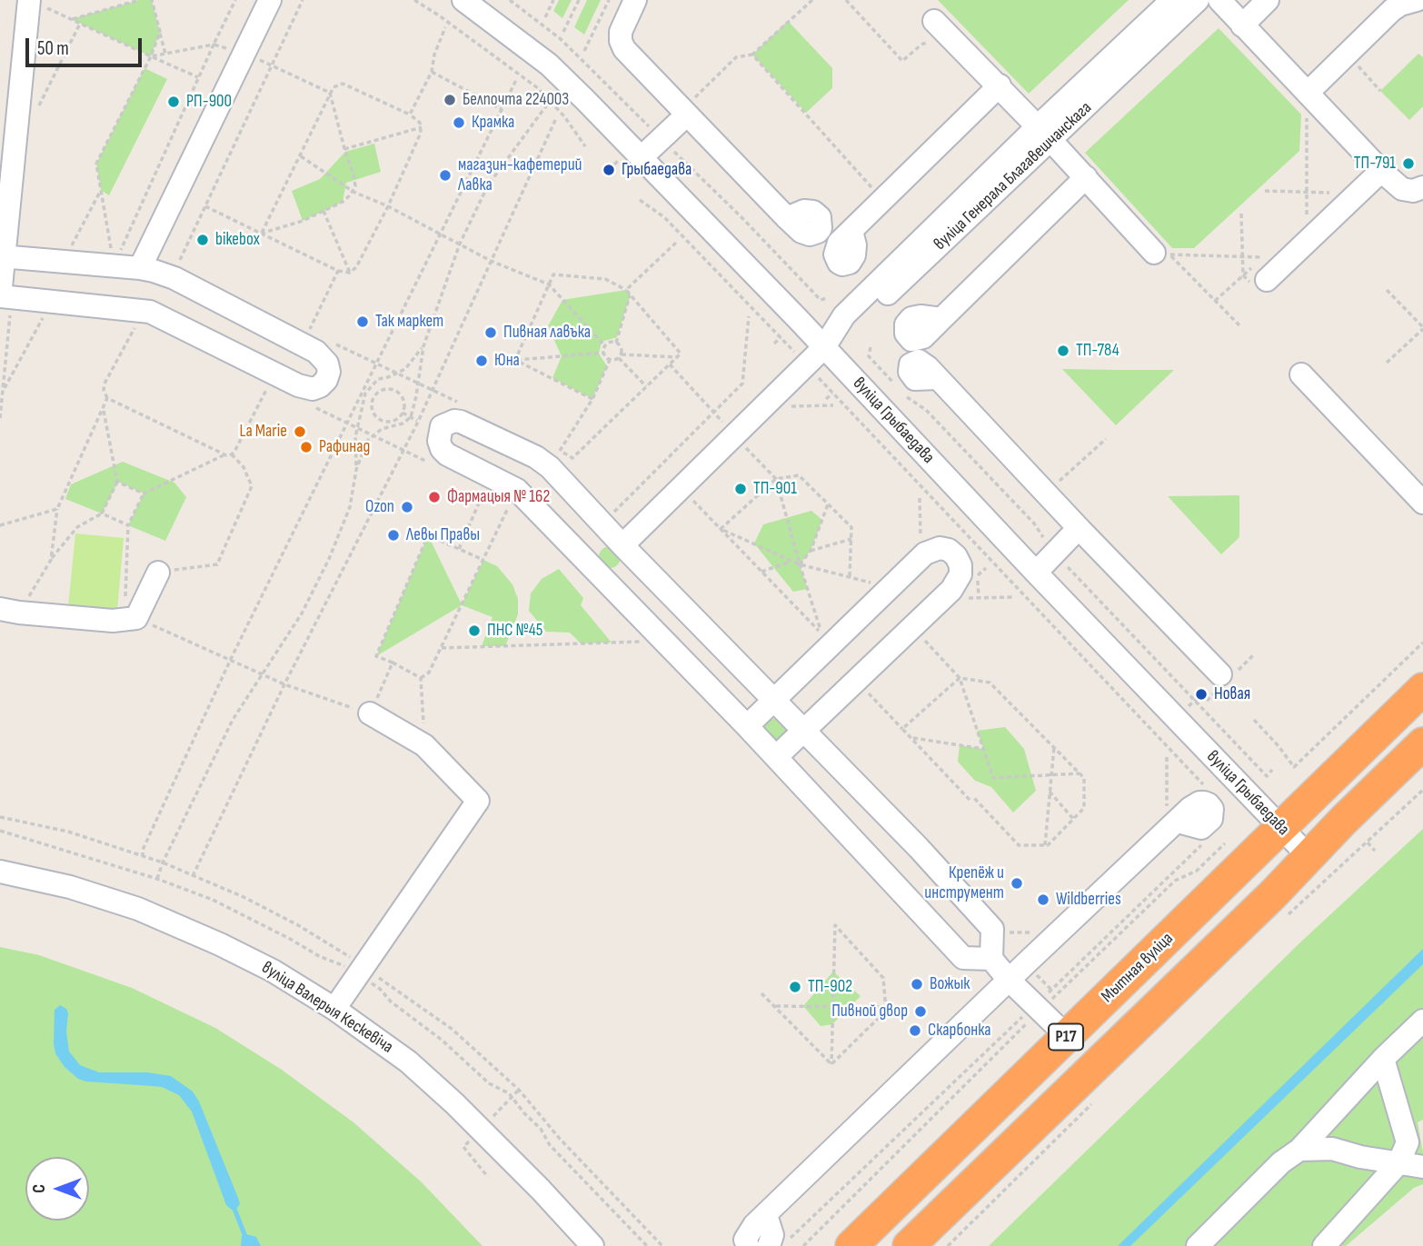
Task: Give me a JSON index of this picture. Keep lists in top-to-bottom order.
{
  "streets": {
    "highway": ["Мытная вуліца", "Р17"],
    "street": ["вуліца Генерала Благавешчанскага", "вуліца Грыбаедава", "вуліца Валерыя Кескевіча"]
  },
  "crossings": [
    ["вуліца Генерала Благавешчанскага", "вуліца Грыбаедава"],
    ["вуліца Грыбаедава", "Мытная вуліца"],
    ["вуліца Грыбаедава", "Р17"]
  ],
  "places": [
    "Белпочта 224003",
    "РП-900",
    "Крамка",
    "ТП-791",
    "Грыбаедава",
    "магазин-кафетерий Лавка",
    "bikebox",
    "Так маркет",
    "Пивная лавъка",
    "ТП-784",
    "Юна",
    "La Marie",
    "Рафинад",
    "ТП-901",
    "Фармацыя № 162",
    "Ozon",
    "Левы Правы",
    "ПНС №45",
    "Новая",
    "Крепёж и инструмент",
    "Wildberries",
    "Вожык",
    "ТП-902",
    "Пивной двор",
    "Скарбонка"
  ],
  "scale_bar": "50 m",
  "north": "left"
}
